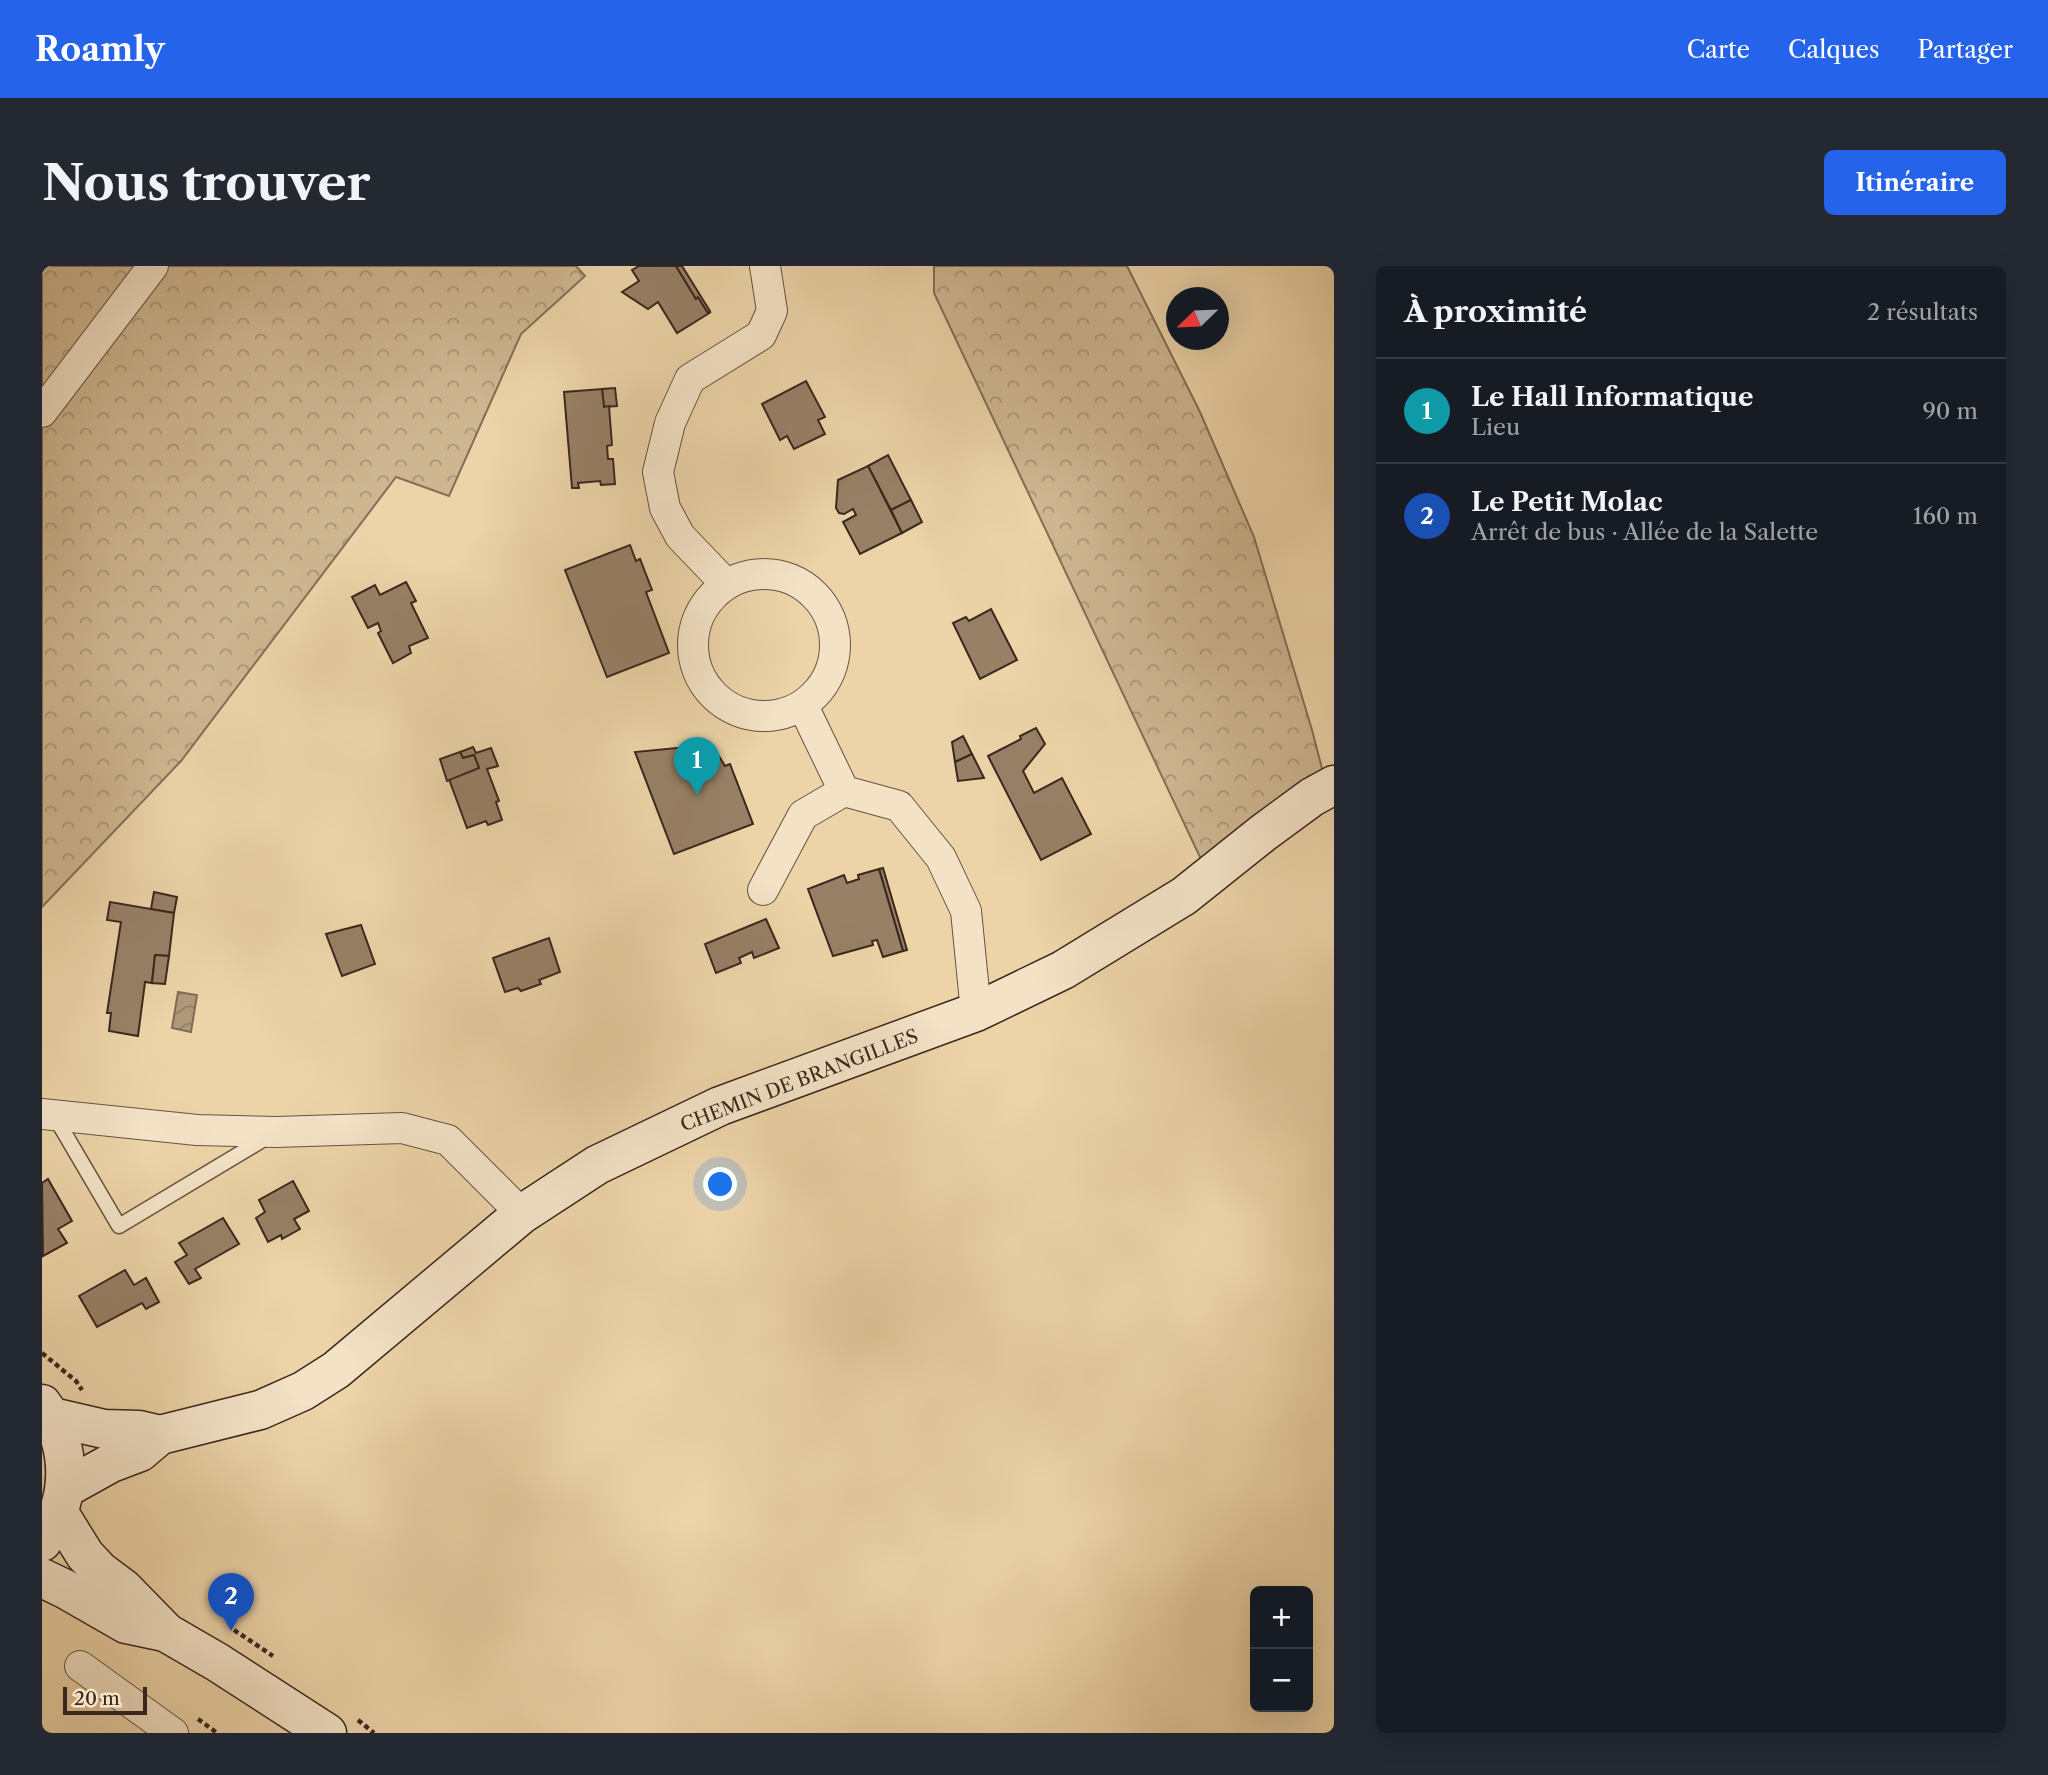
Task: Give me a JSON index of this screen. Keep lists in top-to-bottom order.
{
  "streets": {
    "street": ["CHEMIN DE BRANGILLES"]
  },
  "scale_bar": "20 m",
  "north": "bottom left",
  "page": {
    "header": "Roamly",
    "nav": ["Carte", "Calques", "Partager"],
    "buttons": "Itinéraire",
    "title": "Nous trouver",
    "heading": ["À proximité", "2 résultats"],
    "list": [
      {
        "mark": "1",
        "name": "Le Hall Informatique",
        "note": "Lieu",
        "value": "90 m"
      },
      {
        "mark": "2",
        "name": "Le Petit Molac",
        "note": "Arrêt de bus · Allée de la Salette",
        "value": "160 m"
      }
    ],
    "pins": ["1", "2"],
    "map_buttons": ["+", "−"],
    "scale": "20 m"
  }
}
